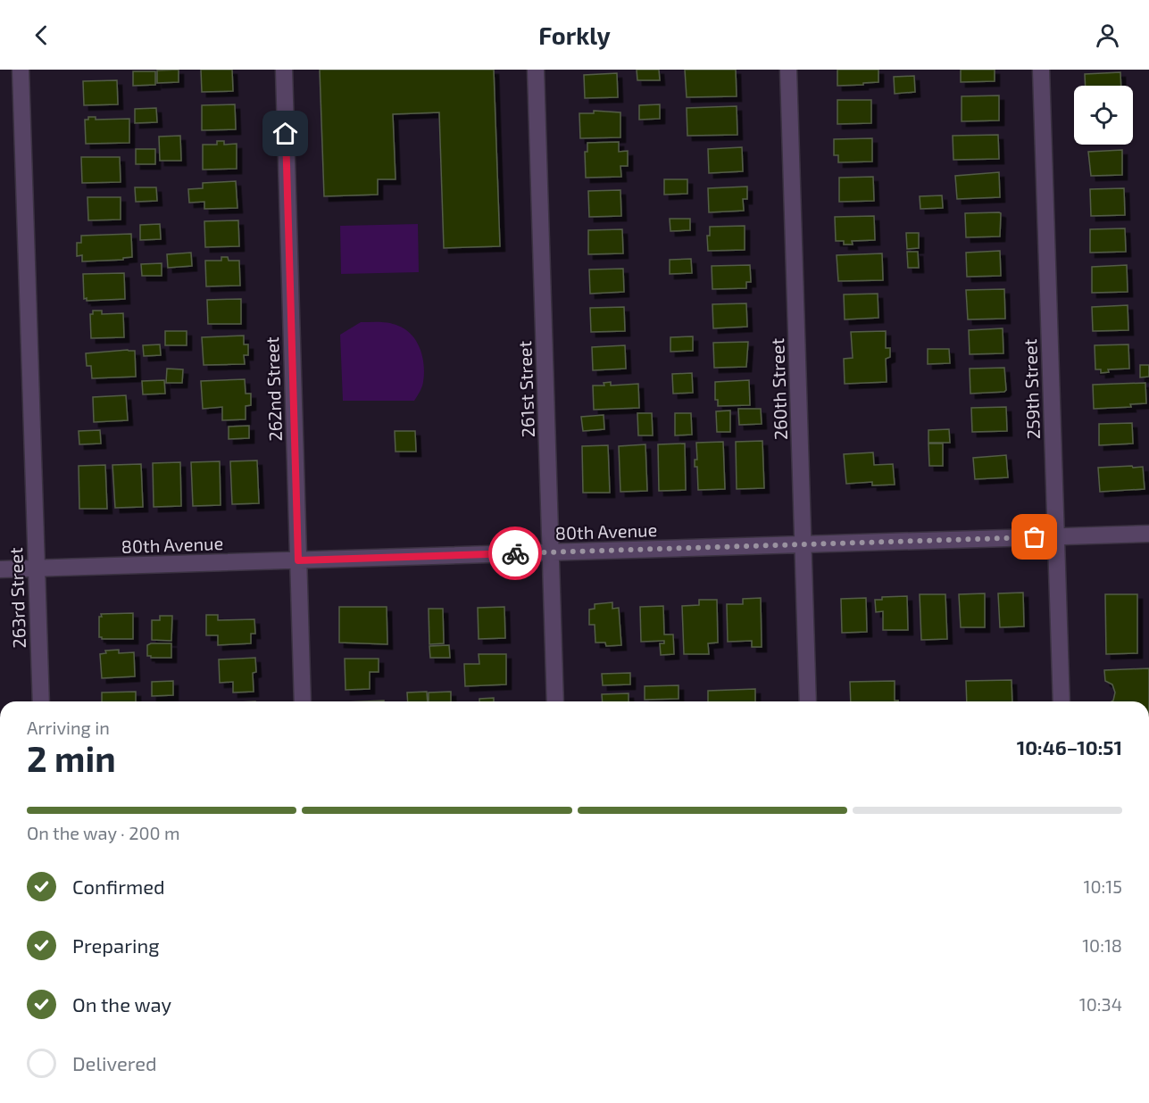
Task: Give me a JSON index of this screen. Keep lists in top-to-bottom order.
{
  "streets": {
    "street": [
      "262nd Street",
      "261st Street",
      "260th Street",
      "259th Street",
      "80th Avenue",
      "263rd Street"
    ]
  },
  "crossings": [
    ["262nd Street", "80th Avenue"],
    ["261st Street", "80th Avenue"],
    ["260th Street", "80th Avenue"],
    ["259th Street", "80th Avenue"],
    ["80th Avenue", "263rd Street"]
  ],
  "page": {
    "header": "Forkly",
    "heading": ["2 min", "Arriving in", "10:46–10:51"],
    "bar": "On the way · 200 m",
    "list": [
      ["Confirmed", "10:15"],
      ["Preparing", "10:18"],
      ["On the way", "10:34"],
      "Delivered"
    ]
  }
}
